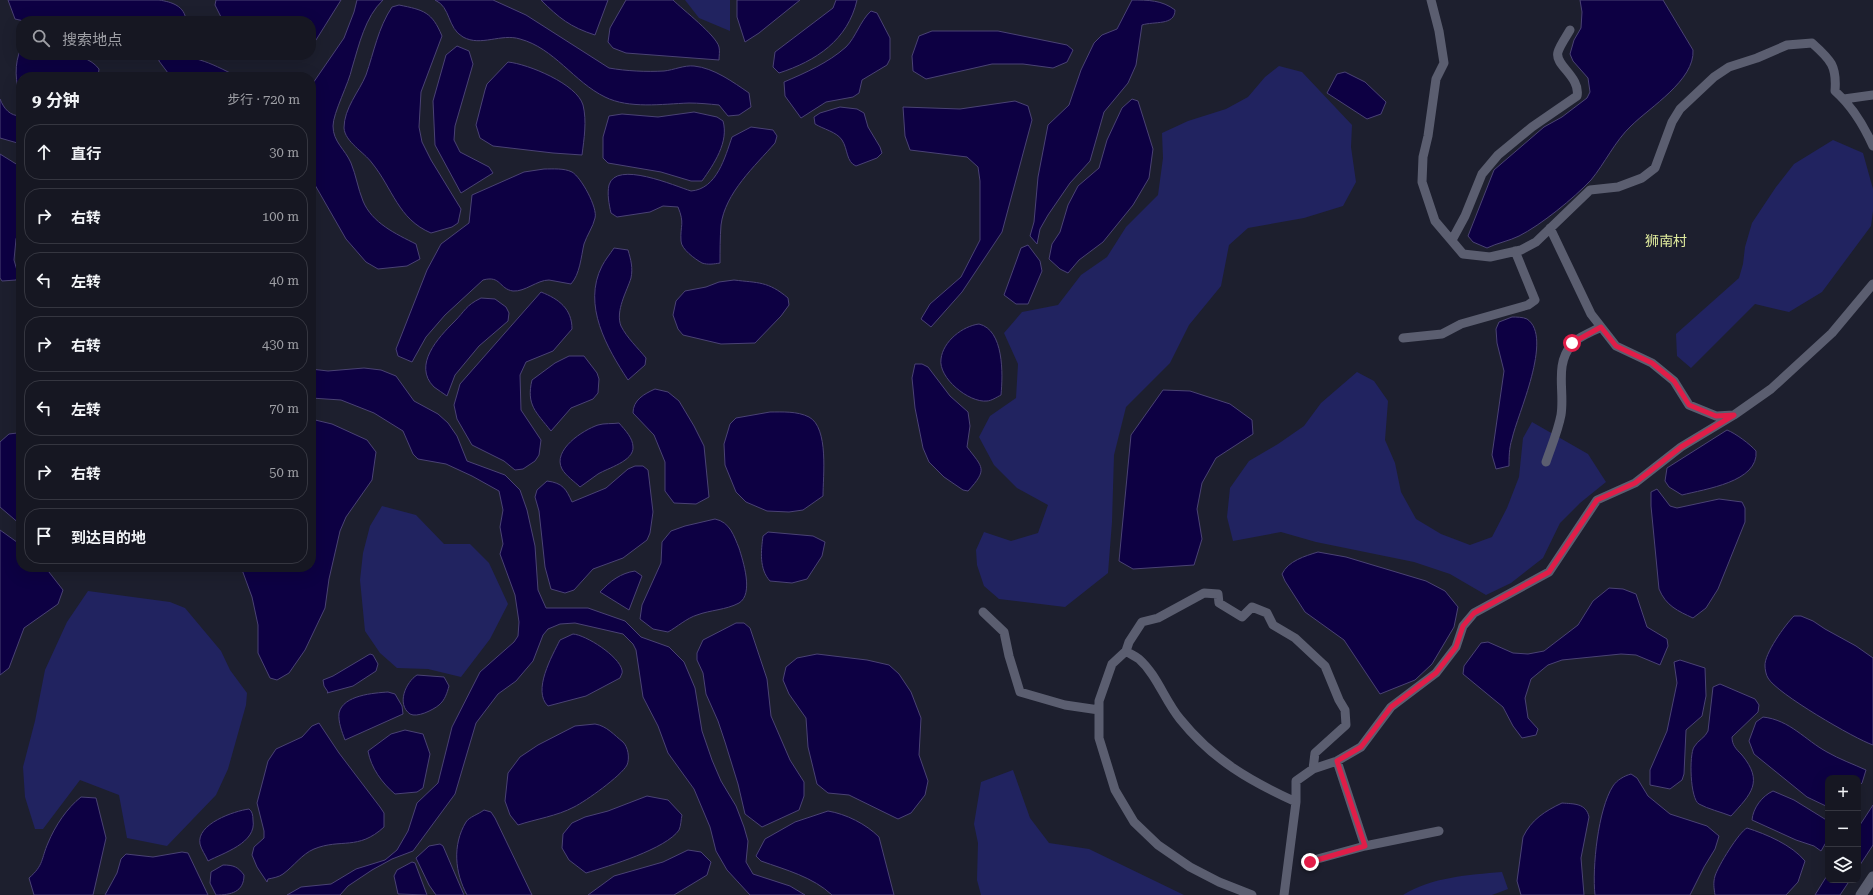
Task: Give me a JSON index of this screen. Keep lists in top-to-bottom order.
{
  "districts": ["狮南村"],
  "page": {
    "search": "搜索地点",
    "heading": ["9 分钟", "步行 · 720 m"],
    "list": [
      ["直行", "30 m"],
      ["右转", "100 m"],
      ["左转", "40 m"],
      ["右转", "430 m"],
      ["左转", "70 m"],
      ["右转", "50 m"],
      "到达目的地"
    ],
    "map_buttons": ["+", "−"]
  }
}
